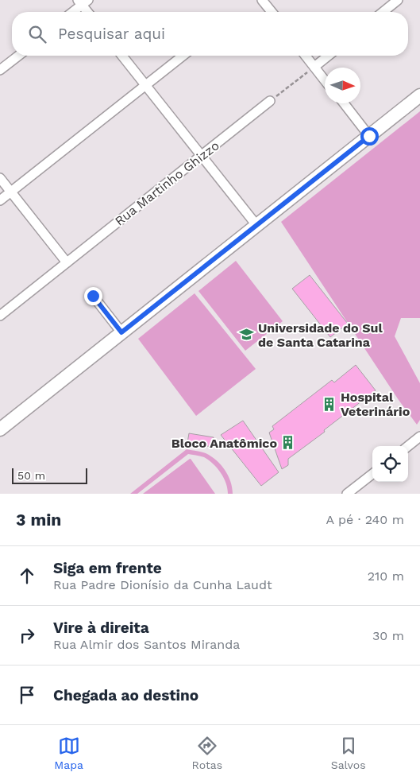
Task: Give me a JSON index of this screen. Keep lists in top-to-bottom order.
{
  "streets": {
    "street": ["Rua Martinho Ghizzo"]
  },
  "places": {
    "school or university": ["Universidade do Sul de Santa Catarina"],
    "building": ["Hospital Veterinário", "Bloco Anatômico"]
  },
  "scale_bar": "50 m",
  "north": "right",
  "page": {
    "search": "Pesquisar aqui",
    "scale": "50 m",
    "heading": ["3 min", "A pé · 240 m"],
    "list": [
      ["Siga em frente", "Rua Padre Dionísio da Cunha Laudt", "210 m"],
      ["Vire à direita", "Rua Almir dos Santos Miranda", "30 m"],
      "Chegada ao destino"
    ],
    "nav": ["Mapa", "Rotas", "Salvos"]
  }
}
